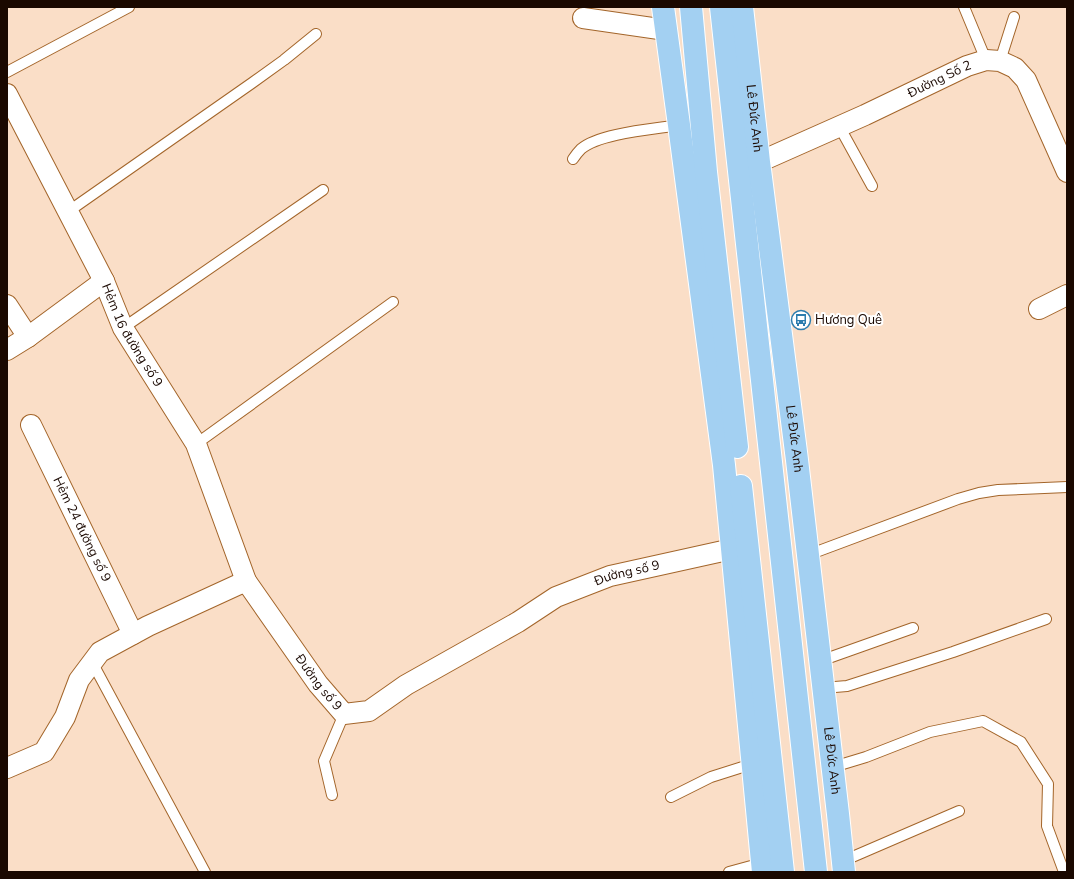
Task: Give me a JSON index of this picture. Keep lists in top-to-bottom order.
{
  "streets": {
    "highway": ["Lê Đức Anh"],
    "street": [
      "Đường Số 2",
      "Hẻm 16 đường số 9",
      "Hẻm 24 đường số 9",
      "Đường số 9"
    ]
  },
  "crossings": [
    ["Đường Số 2", "Lê Đức Anh"],
    ["Hẻm 16 đường số 9", "Đường số 9"]
  ],
  "places": {
    "bus stop": ["Hương Quê"]
  }
}
